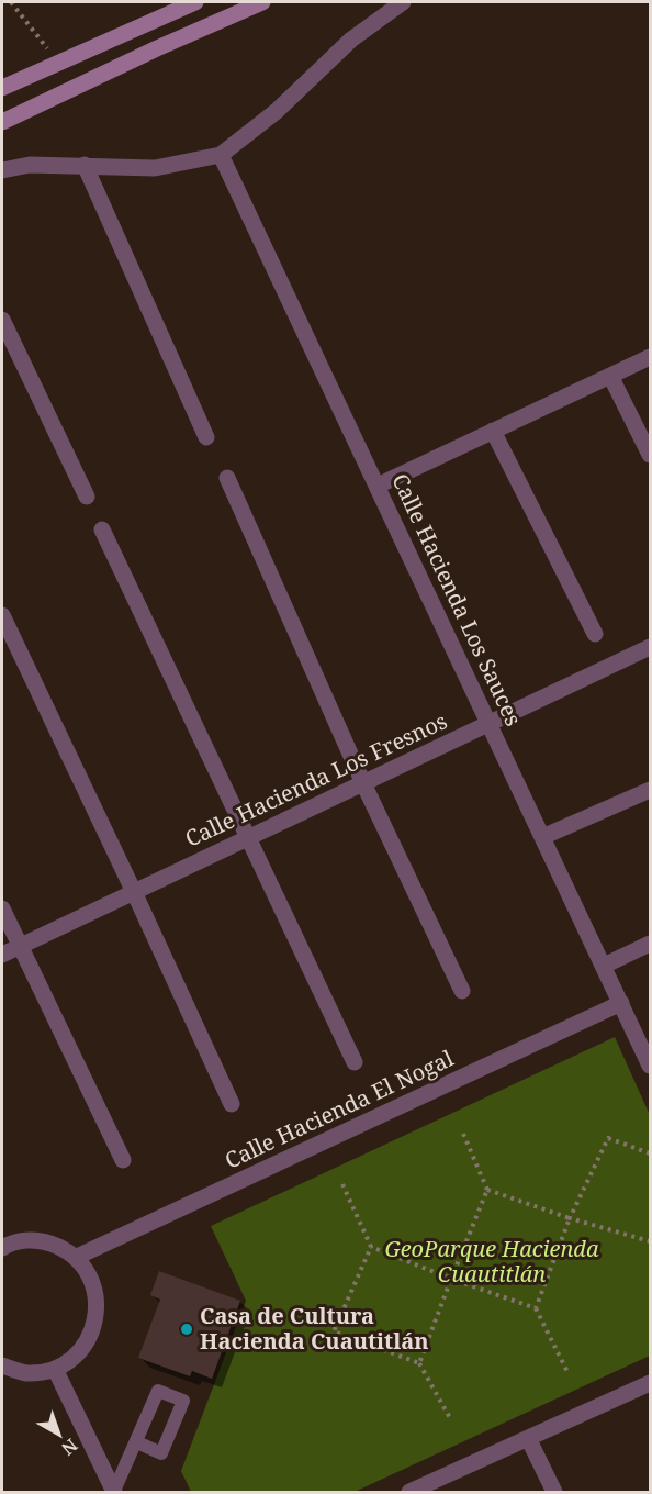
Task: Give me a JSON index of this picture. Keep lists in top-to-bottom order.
{
  "streets": {
    "street": ["Calle Hacienda Los Sauces", "Calle Hacienda Los Fresnos", "Calle Hacienda El Nogal"]
  },
  "crossings": [
    ["Calle Hacienda Los Sauces", "Calle Hacienda Los Fresnos"],
    ["Calle Hacienda Los Sauces", "Calle Hacienda El Nogal"]
  ],
  "parks": ["GeoParque Hacienda Cuautitlán"],
  "places": ["Casa de Cultura Hacienda Cuautitlán"],
  "north": "bottom right"
}
